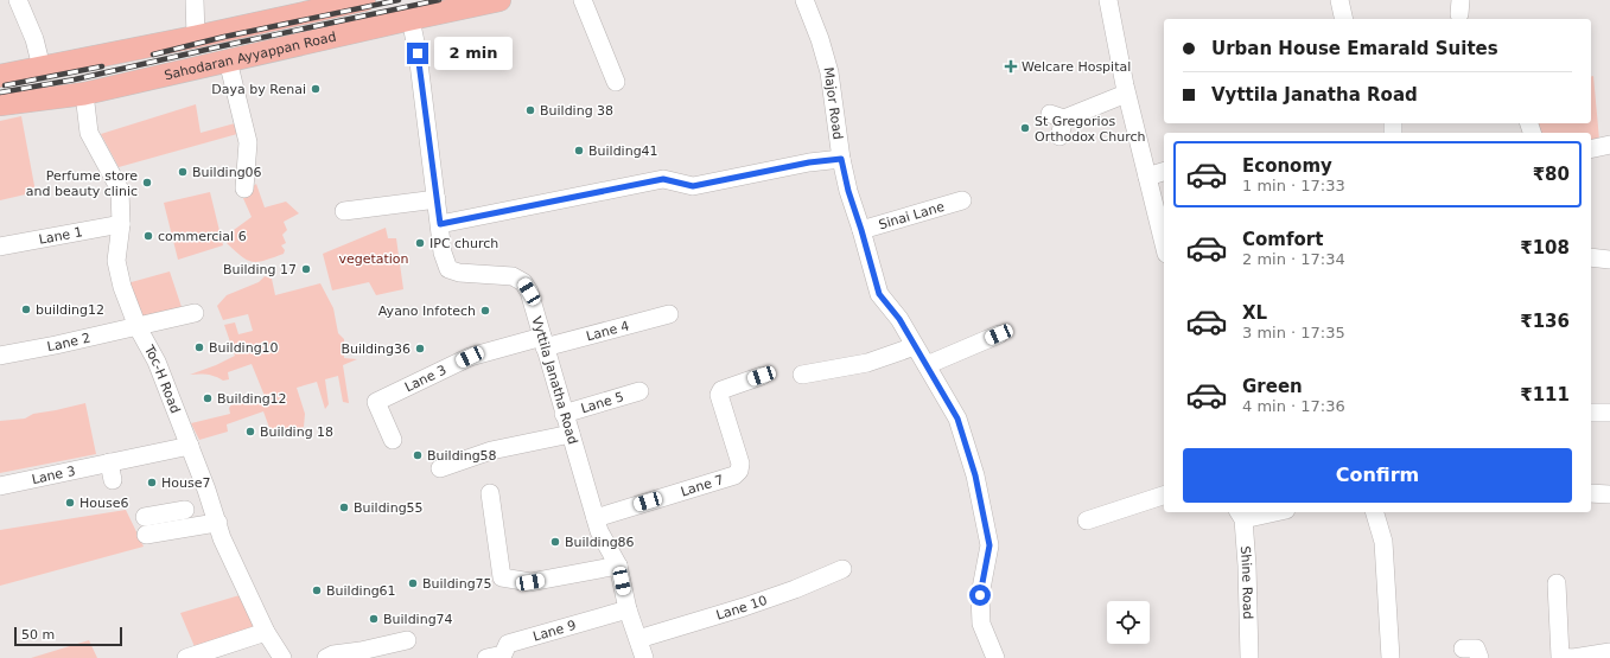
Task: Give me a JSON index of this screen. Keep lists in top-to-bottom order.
{
  "streets": {
    "main road": ["Sahodaran Ayyappan Road"],
    "street": [
      "Major Road",
      "Sinai Lane",
      "Lane 1",
      "Lane 4",
      "Lane 2",
      "Lane 3",
      "Toc-H Road",
      "Vyttila Janatha Road",
      "Lane 5",
      "Lane 7",
      "Shine Road",
      "Lane 10",
      "Lane 9"
    ]
  },
  "crossings": [
    ["Sahodaran Ayyappan Road", "Toc-H Road"],
    ["Sahodaran Ayyappan Road", "Vyttila Janatha Road"],
    ["Major Road", "Sinai Lane"],
    ["Lane 1", "Toc-H Road"],
    ["Lane 4", "Lane 3"],
    ["Lane 4", "Vyttila Janatha Road"],
    ["Lane 2", "Toc-H Road"],
    ["Lane 3", "Toc-H Road"],
    ["Lane 3", "Vyttila Janatha Road"],
    ["Vyttila Janatha Road", "Lane 5"],
    ["Vyttila Janatha Road", "Lane 7"],
    ["Vyttila Janatha Road", "Lane 10"],
    ["Vyttila Janatha Road", "Lane 9"]
  ],
  "parks": ["vegetation"],
  "places": {
    "health": ["Welcare Hospital"],
    "other": [
      "Daya by Renai",
      "Building 38",
      "St Gregorios Orthodox Church",
      "Building41",
      "Building06",
      "Perfume store and beauty clinic",
      "commercial 6",
      "IPC church",
      "Building 17",
      "building12",
      "Ayano Infotech",
      "Building10",
      "Building36",
      "Building12",
      "Building 18",
      "Building58",
      "House7",
      "House6",
      "Building55",
      "Building86",
      "Building75",
      "Building61",
      "Building74"
    ]
  },
  "scale_bar": "50 m",
  "page": {
    "banner": ["Urban House Emarald Suites", "Vyttila Janatha Road"],
    "bubble": "2 min",
    "list": [
      {
        "name": "Economy",
        "note": "1 min · 17:33",
        "value": "₹80"
      },
      {
        "name": "Comfort",
        "note": "2 min · 17:34",
        "value": "₹108"
      },
      {
        "name": "XL",
        "note": "3 min · 17:35",
        "value": "₹136"
      },
      {
        "name": "Green",
        "note": "4 min · 17:36",
        "value": "₹111"
      }
    ],
    "buttons": "Confirm",
    "scale": "50 m"
  }
}
